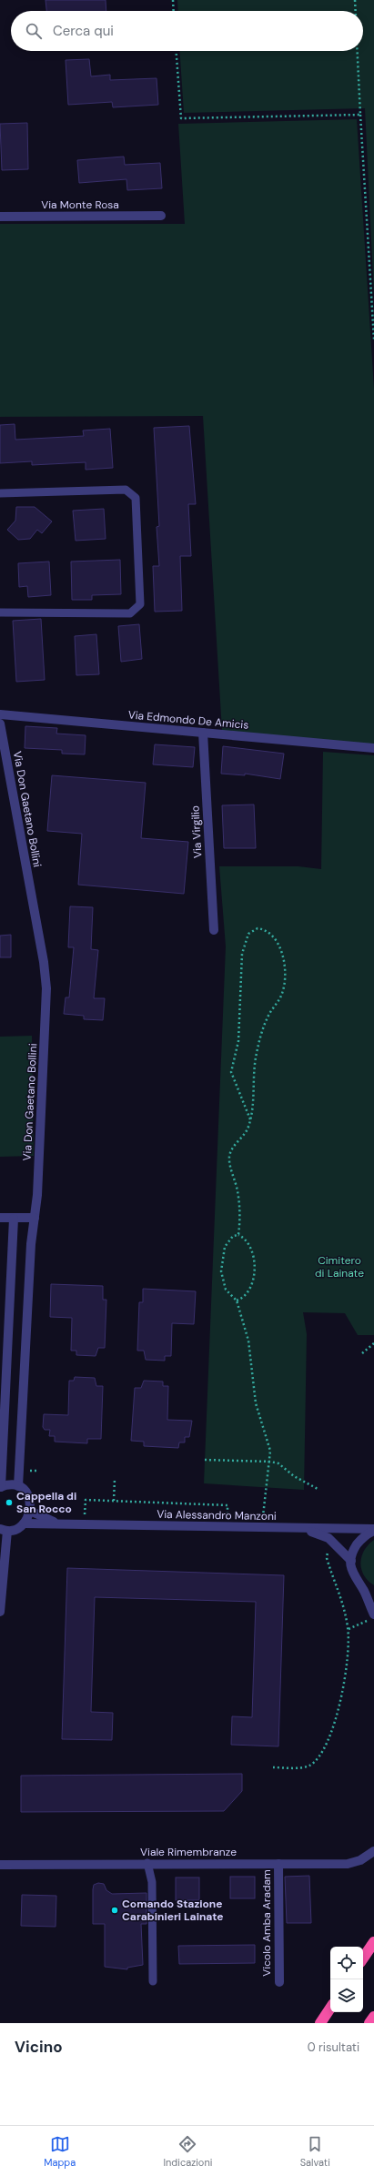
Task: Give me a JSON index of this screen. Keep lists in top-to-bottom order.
{
  "streets": {
    "street": [
      "Via Monte Rosa",
      "Via Edmondo De Amicis",
      "Via Don Gaetano Bollini",
      "Via Virgilio",
      "Via Alessandro Manzoni",
      "Viale Rimembranze",
      "Vicolo Amba Aradam"
    ]
  },
  "crossings": [
    ["Via Edmondo De Amicis", "Via Virgilio"],
    ["Viale Rimembranze", "Vicolo Amba Aradam"]
  ],
  "parks": ["Cimitero di Lainate"],
  "places": ["Cappella di San Rocco", "Comando Stazione Carabinieri Lainate"],
  "page": {
    "search": "Cerca qui",
    "heading": ["Vicino", "0 risultati"],
    "nav": ["Mappa", "Indicazioni", "Salvati"]
  }
}
